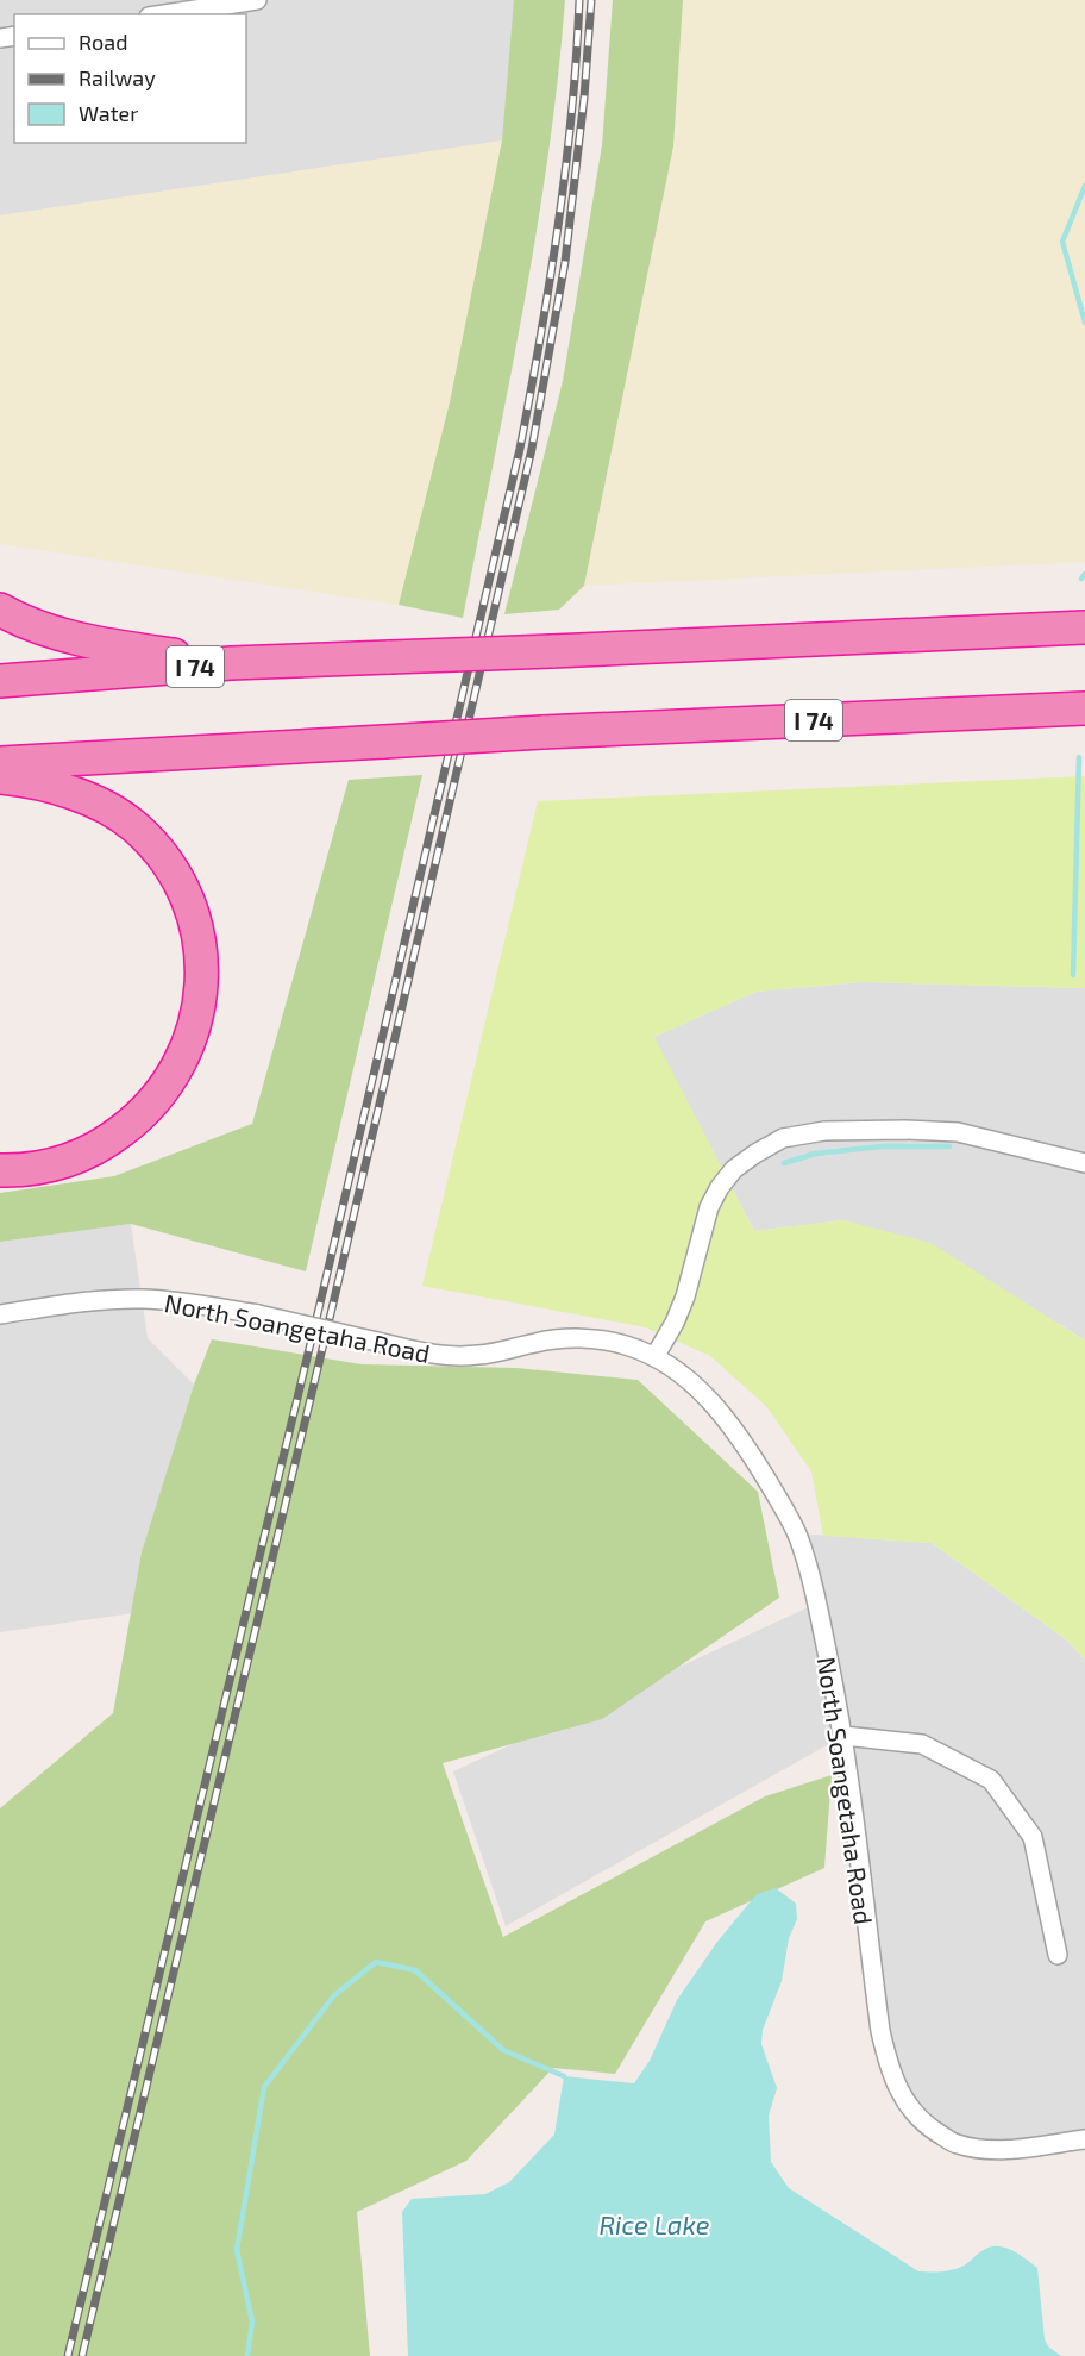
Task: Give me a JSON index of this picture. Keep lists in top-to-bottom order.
{
  "streets": {
    "highway": ["I 74"],
    "street": ["North Soangetaha Road"]
  },
  "water": ["Rice Lake"],
  "legend": ["Road", "Railway", "Water"]
}
